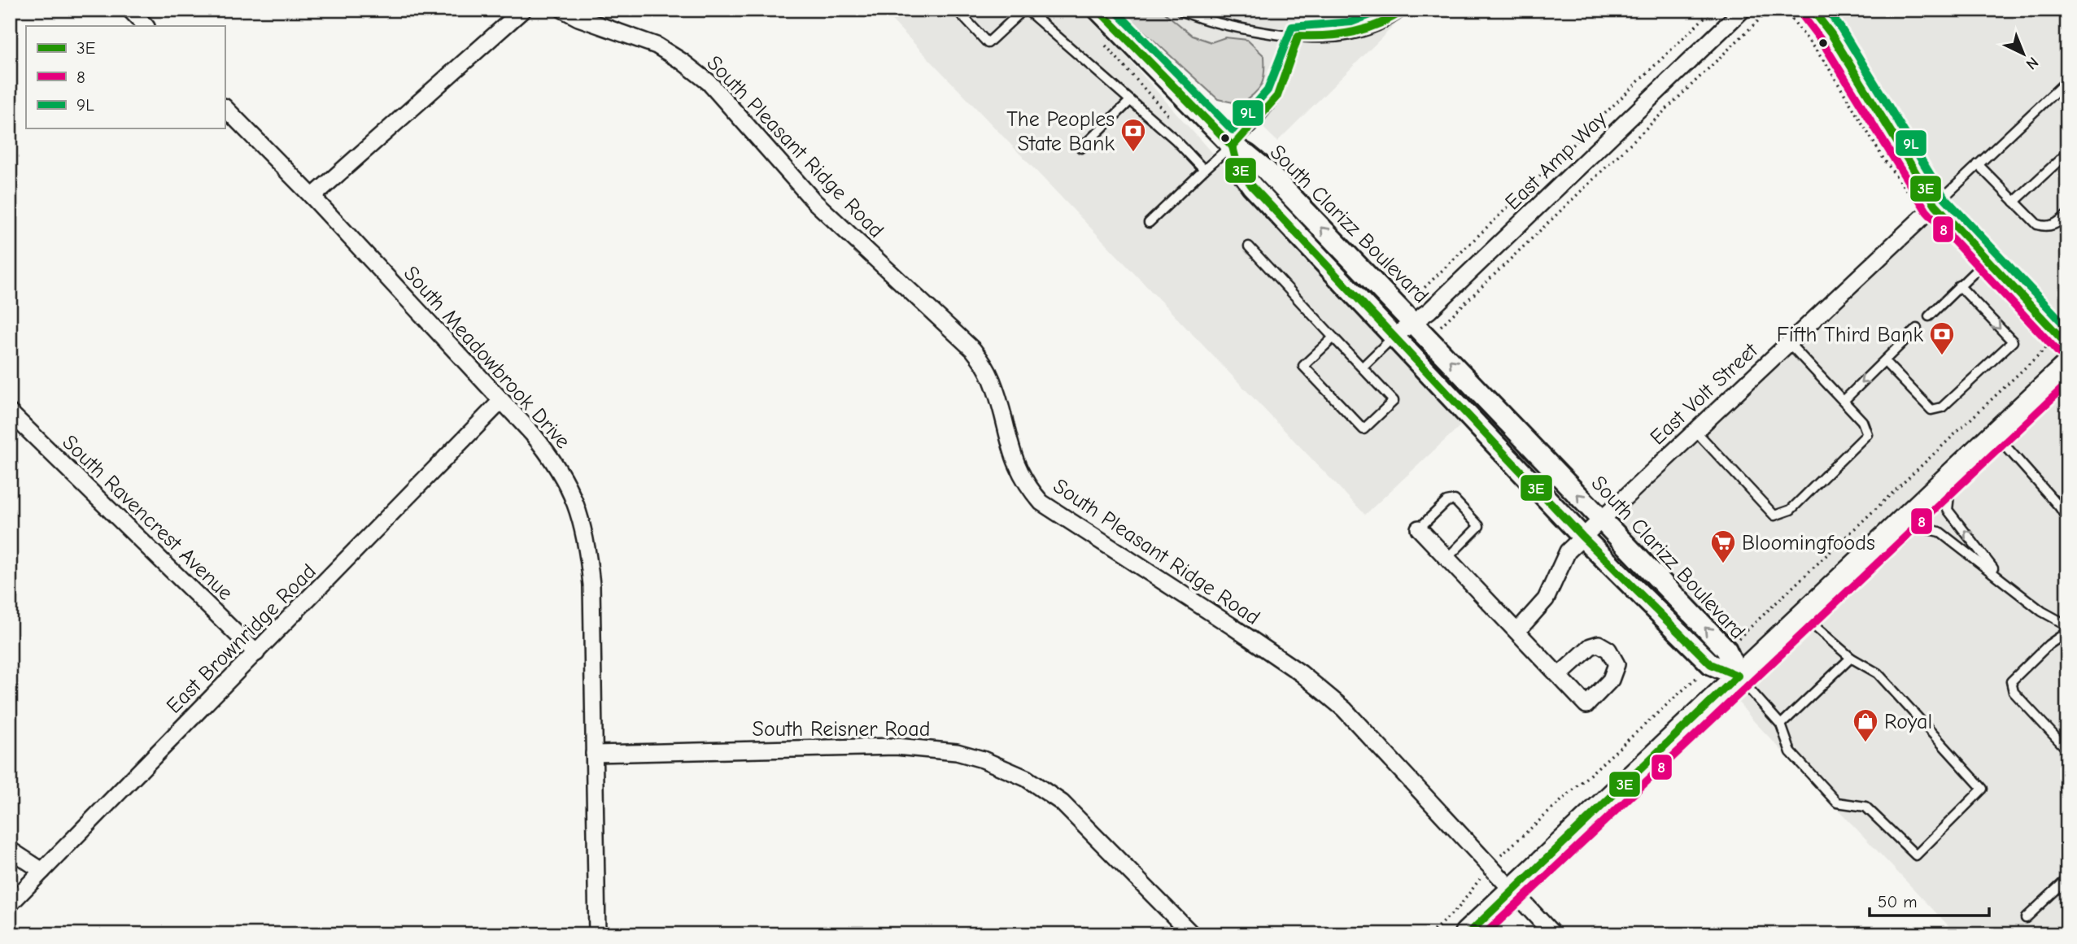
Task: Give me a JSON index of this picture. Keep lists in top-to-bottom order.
{
  "streets": {
    "street": [
      "South Pleasant Ridge Road",
      "East Amp Way",
      "South Clarizz Boulevard",
      "South Meadowbrook Drive",
      "East Volt Street",
      "South Ravencrest Avenue",
      "East Brownridge Road",
      "South Reisner Road"
    ]
  },
  "crossings": [
    ["East Amp Way", "South Clarizz Boulevard"],
    ["South Clarizz Boulevard", "East Volt Street"],
    ["South Meadowbrook Drive", "East Brownridge Road"],
    ["South Meadowbrook Drive", "South Reisner Road"],
    ["South Ravencrest Avenue", "East Brownridge Road"]
  ],
  "places": {
    "bank": ["The Peoples State Bank", "Fifth Third Bank"],
    "supermarket": ["Bloomingfoods"],
    "shop": ["Royal"]
  },
  "lines": ["transit line 3E", "transit line 9L", "transit line 8"],
  "legend": ["3E", "8", "9L"],
  "scale_bar": "50 m",
  "north": "bottom right"
}
